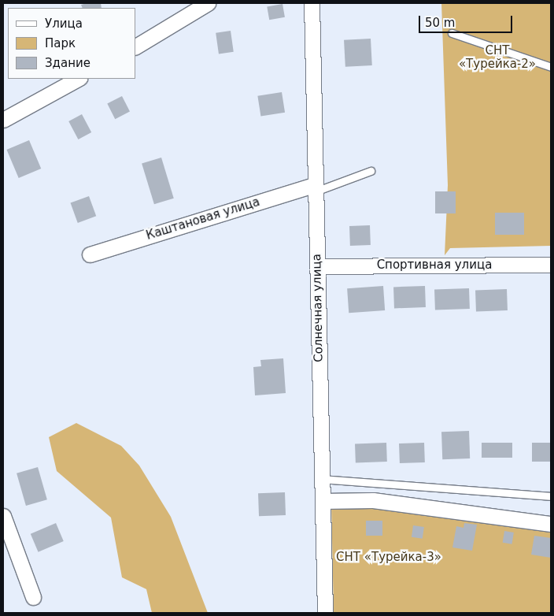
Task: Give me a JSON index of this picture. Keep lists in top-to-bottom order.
{
  "streets": {
    "street": ["Каштановая улица", "Спортивная улица", "Солнечная улица"]
  },
  "crossings": [
    ["Каштановая улица", "Солнечная улица"],
    ["Спортивная улица", "Солнечная улица"]
  ],
  "parks": ["СНТ «Турейка-2»", "СНТ «Турейка-3»"],
  "legend": ["Улица", "Парк", "Здание"],
  "scale_bar": "50 m"
}
